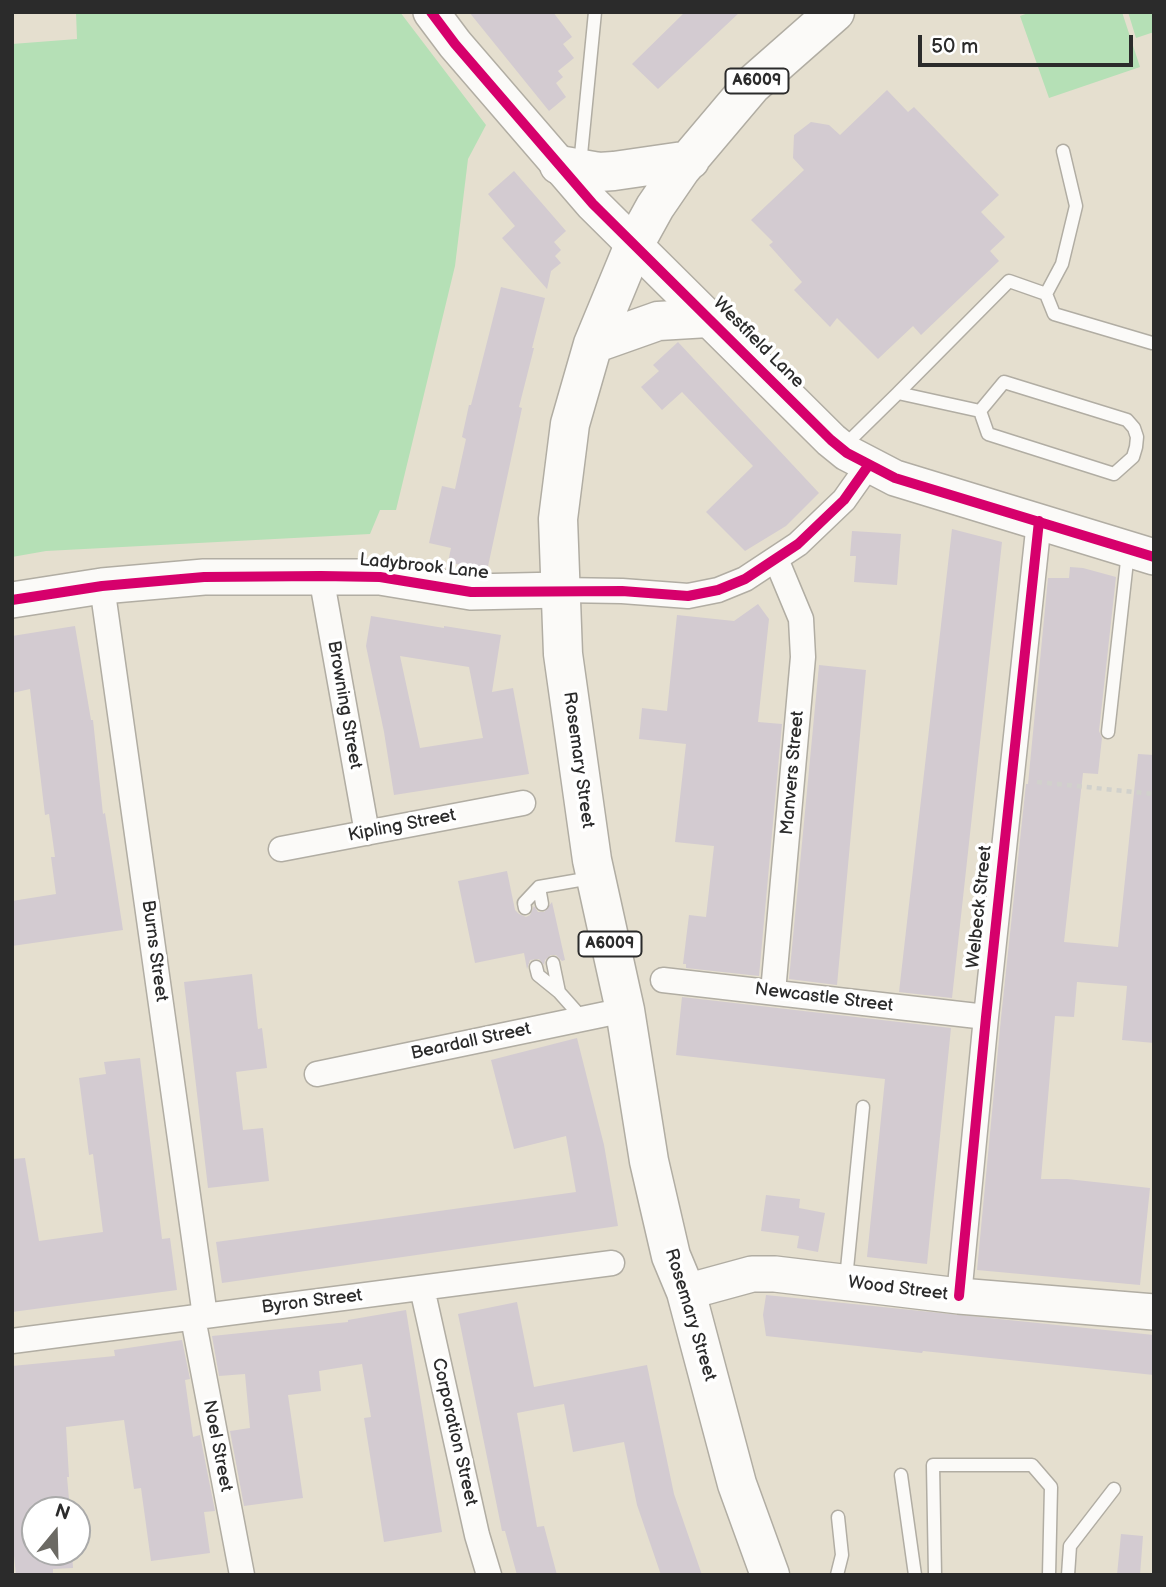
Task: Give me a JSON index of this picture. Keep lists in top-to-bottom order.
{
  "streets": {
    "highway": ["A6009", "Rosemary Street"],
    "street": [
      "Westfield Lane",
      "Ladybrook Lane",
      "Browning Street",
      "Manvers Street",
      "Kipling Street",
      "Welbeck Street",
      "Burns Street",
      "Newcastle Street",
      "Beardall Street",
      "Wood Street",
      "Byron Street",
      "Corporation Street",
      "Noel Street"
    ]
  },
  "crossings": [
    ["Westfield Lane", "Ladybrook Lane"],
    ["Westfield Lane", "Rosemary Street"],
    ["Westfield Lane", "Welbeck Street"],
    ["Ladybrook Lane", "Browning Street"],
    ["Ladybrook Lane", "Rosemary Street"],
    ["Ladybrook Lane", "Manvers Street"],
    ["Ladybrook Lane", "Burns Street"],
    ["Browning Street", "Kipling Street"],
    ["Rosemary Street", "Beardall Street"],
    ["Rosemary Street", "Wood Street"],
    ["Manvers Street", "Newcastle Street"],
    ["Welbeck Street", "Newcastle Street"],
    ["Welbeck Street", "Wood Street"],
    ["Burns Street", "Byron Street"],
    ["Burns Street", "Noel Street"],
    ["Byron Street", "Corporation Street"],
    ["Byron Street", "Noel Street"]
  ],
  "scale_bar": "50 m",
  "north": "top"
}
